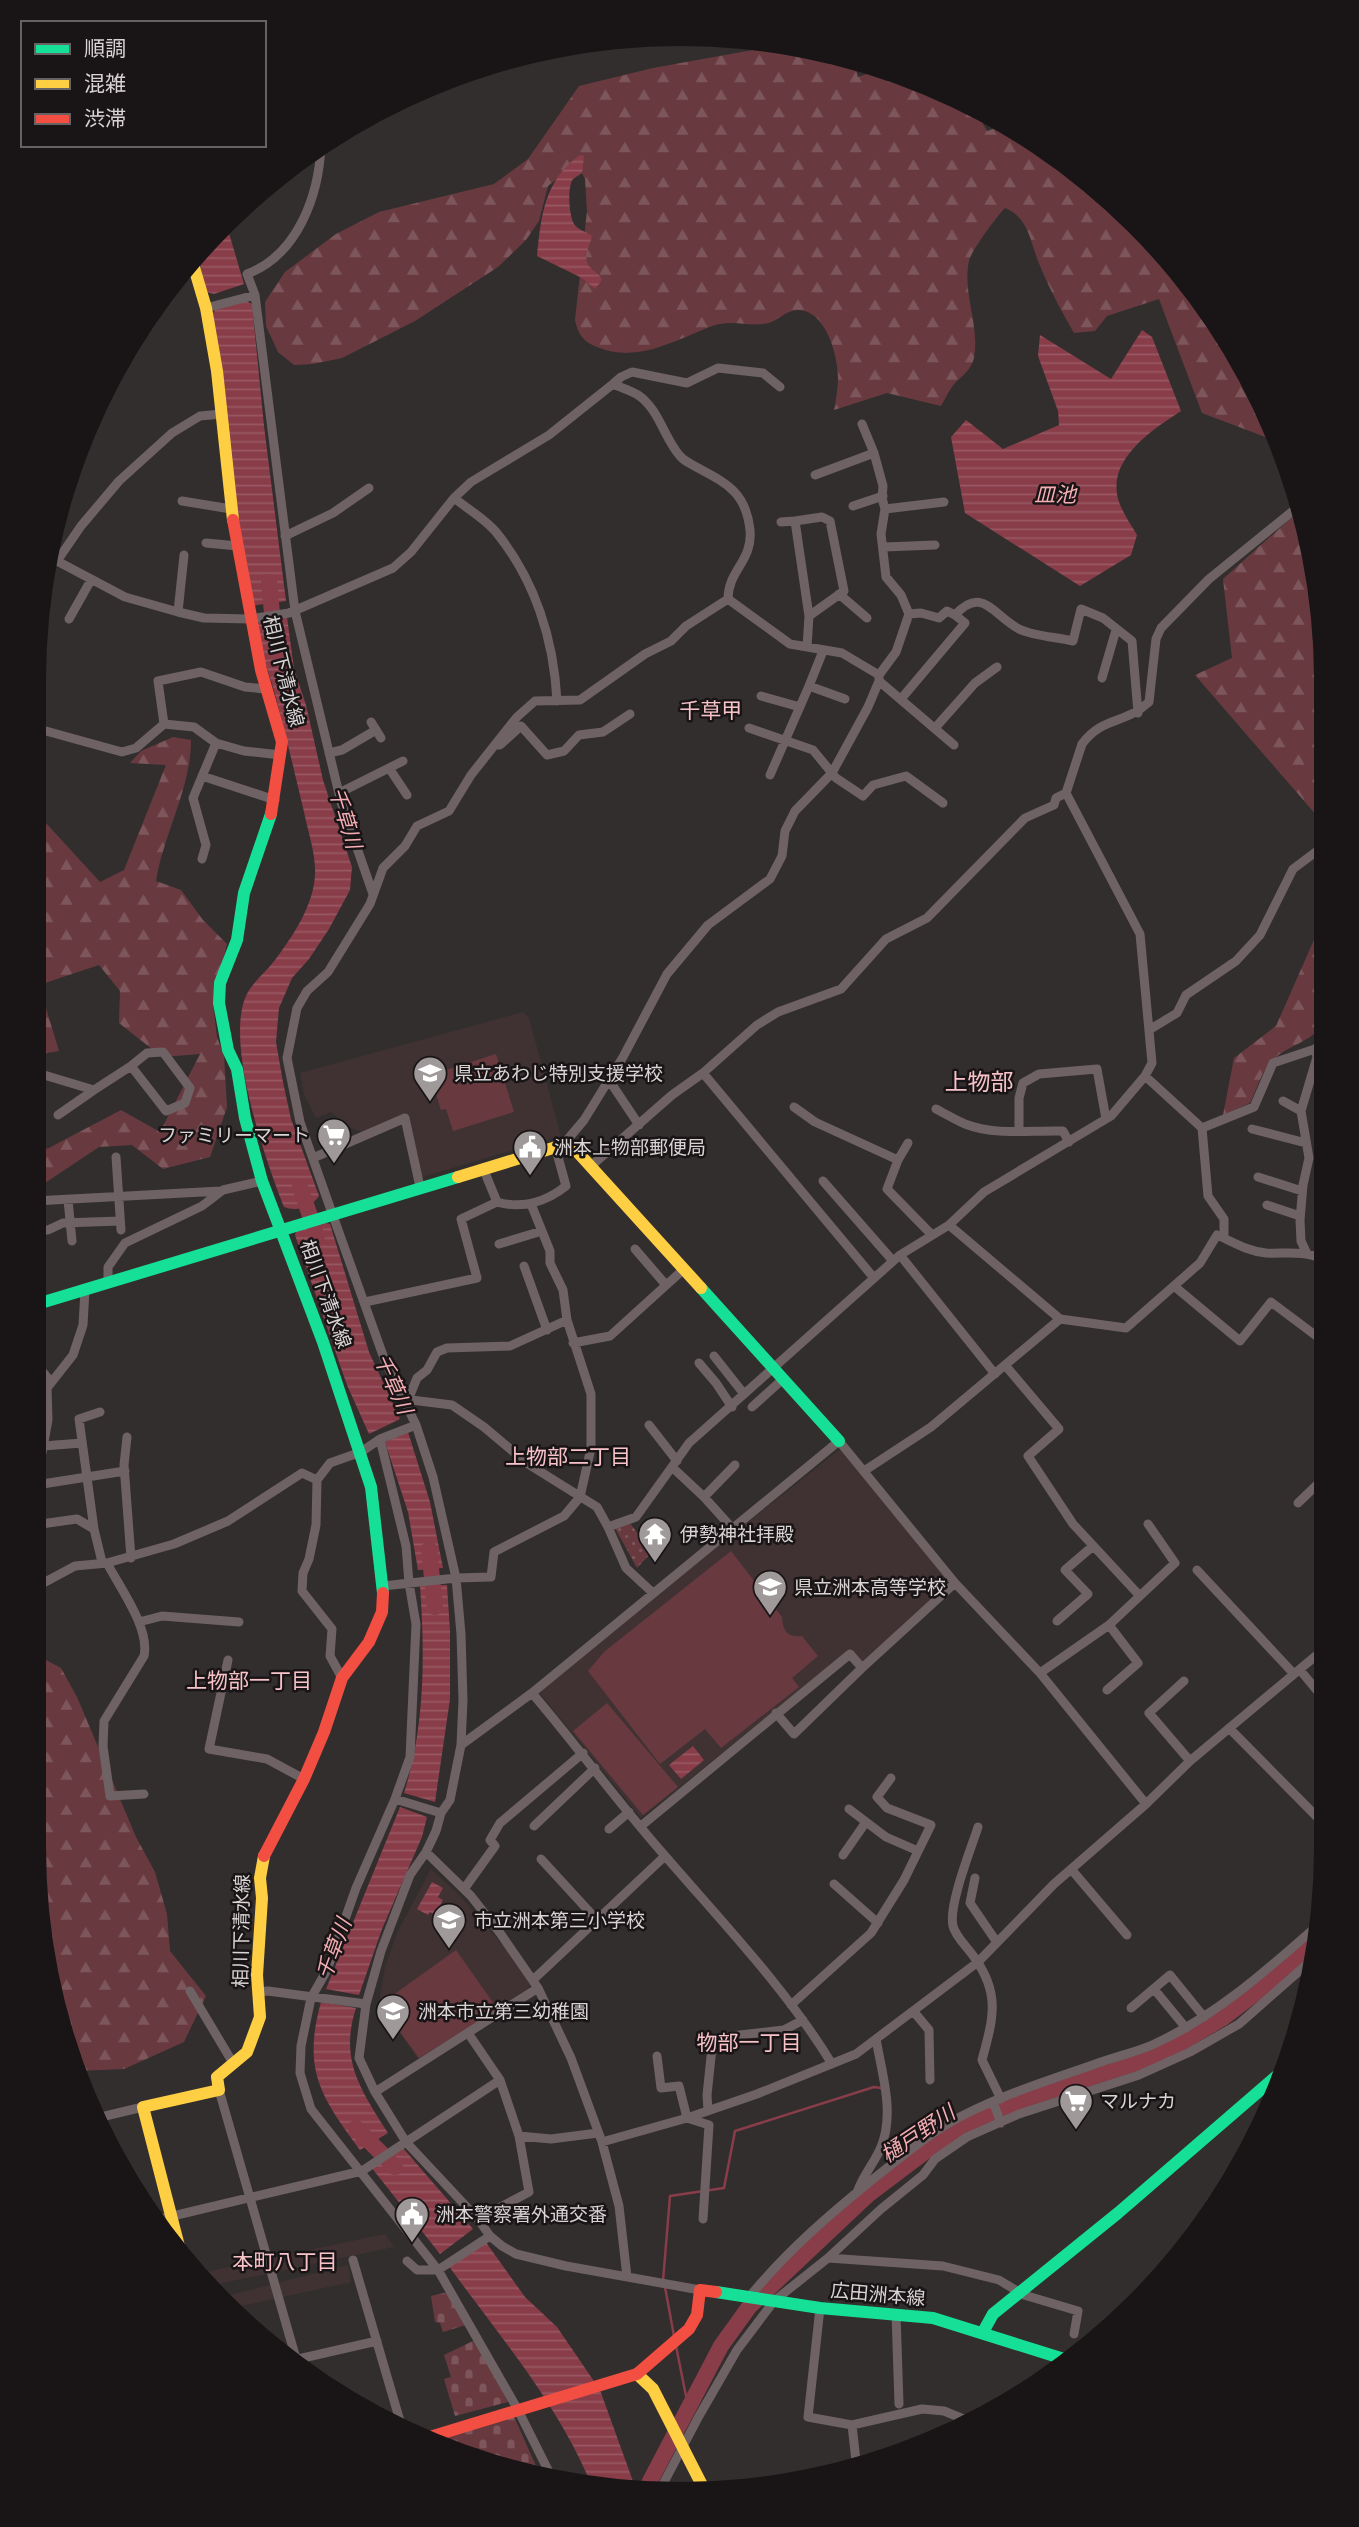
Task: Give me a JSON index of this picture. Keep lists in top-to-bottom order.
{
  "streets": {
    "main road": ["相川下清水線", "広田洲本線"]
  },
  "districts": [
    "千草甲",
    "上物部",
    "上物部二丁目",
    "上物部一丁目",
    "物部一丁目",
    "本町八丁目"
  ],
  "water": ["皿池", "千草川", "樋戸野川"],
  "places": {
    "school or university": [
      "県立あわじ特別支援学校",
      "県立洲本高等学校",
      "市立洲本第三小学校",
      "洲本市立第三幼稚園"
    ],
    "supermarket": ["ファミリーマート", "マルナカ"],
    "public building": ["洲本上物部郵便局", "洲本警察署外通交番"],
    "temple": ["伊勢神社拝殿"]
  },
  "legend": ["順調", "混雑", "渋滞"]
}
